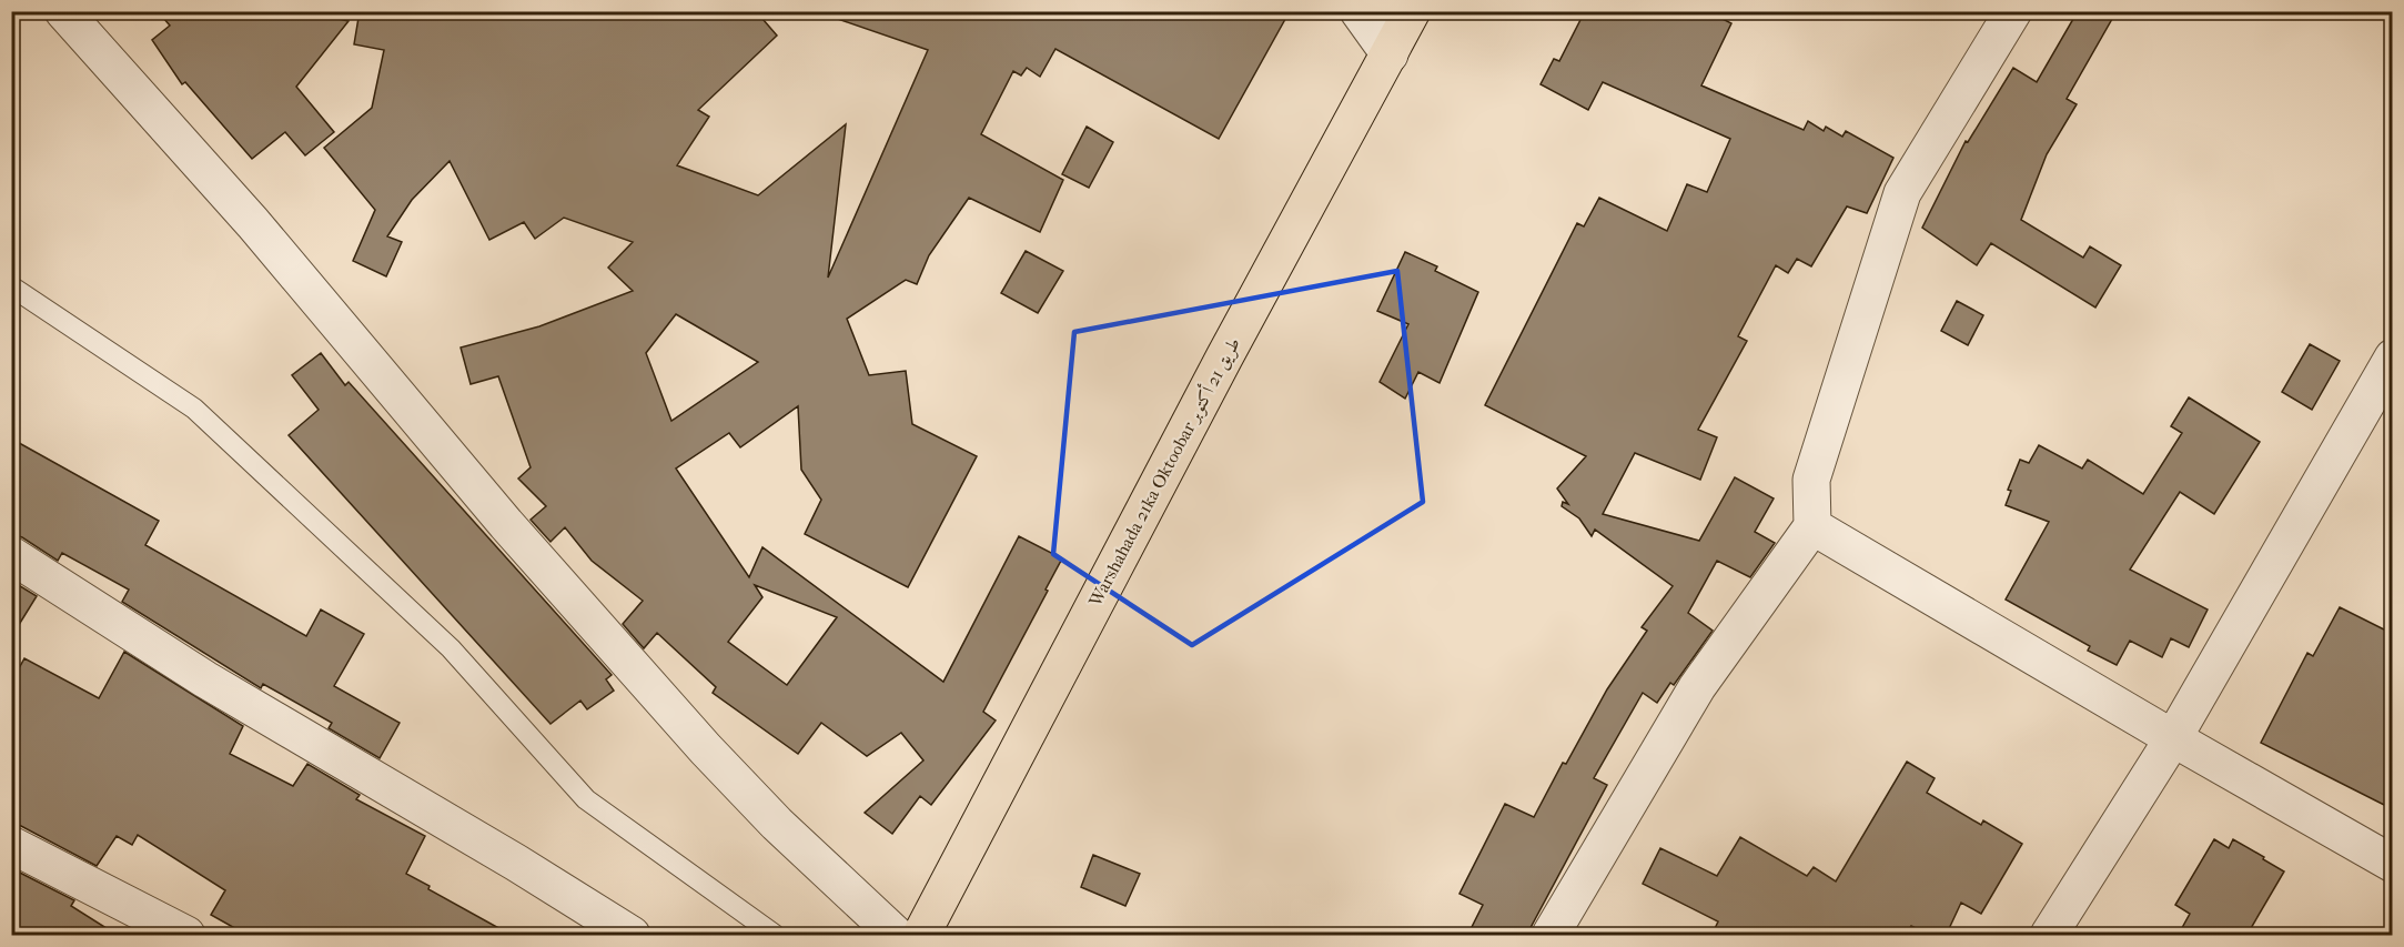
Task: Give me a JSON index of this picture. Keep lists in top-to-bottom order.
{
  "streets": {
    "main road": ["Warshahada 21ka Oktoobar طريق 21 أكتوبر"]
  }
}
